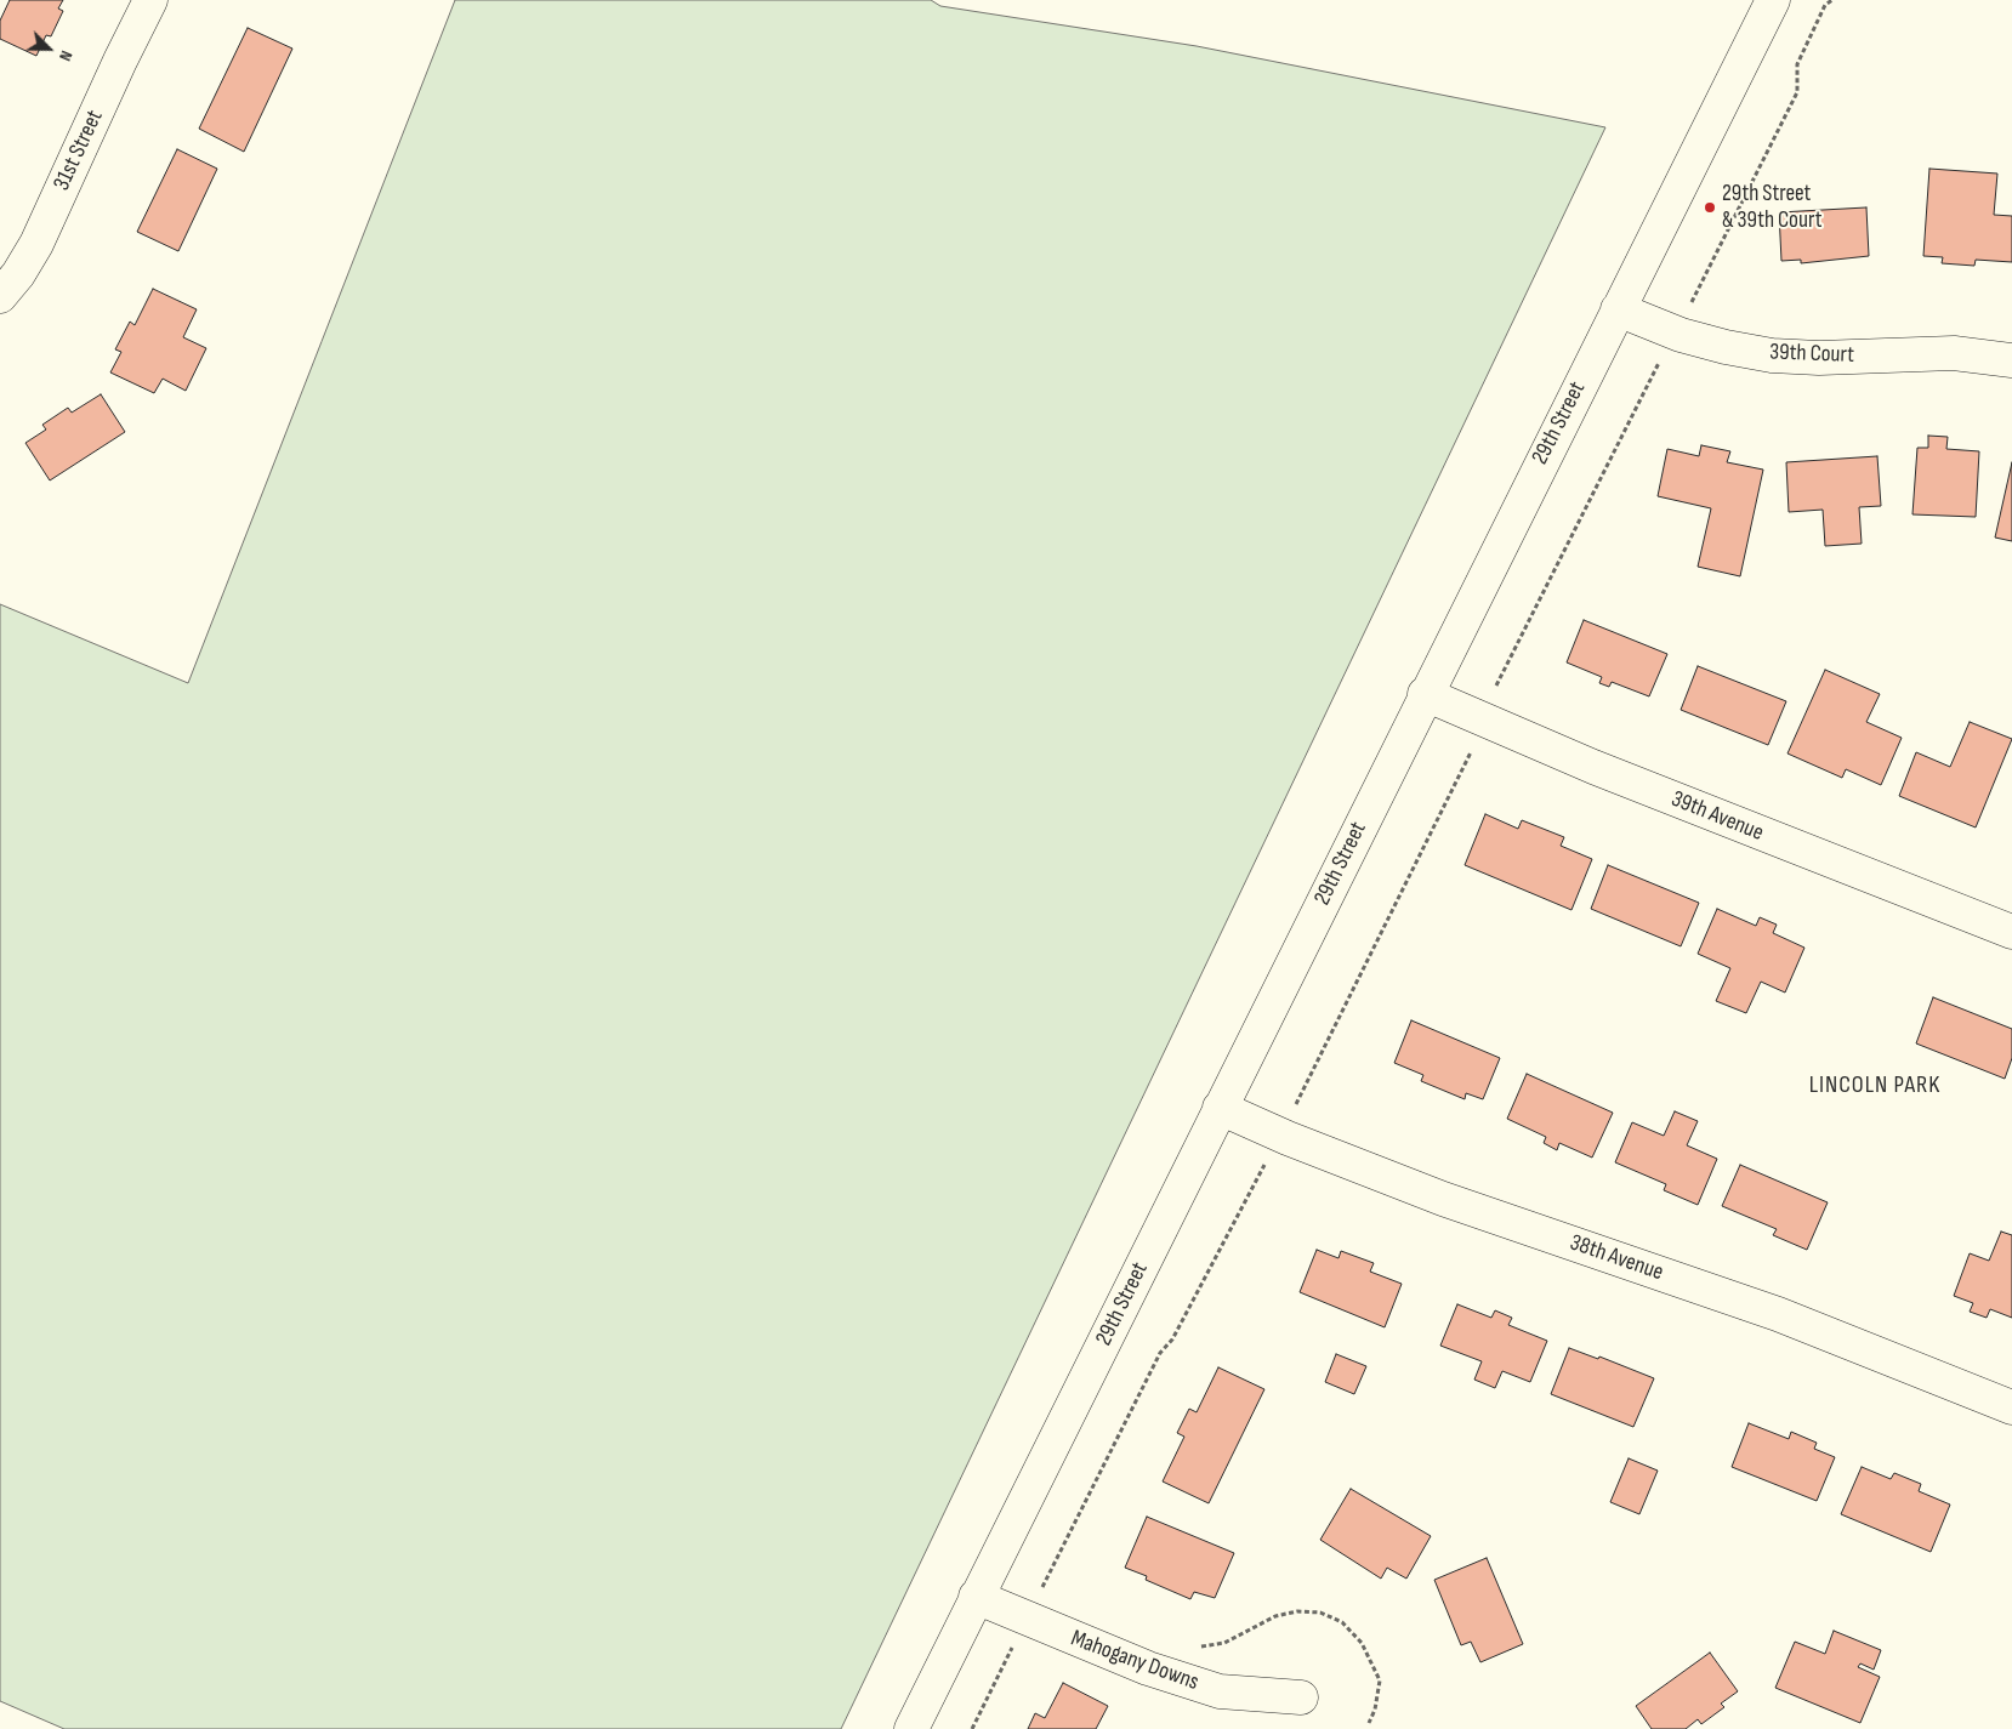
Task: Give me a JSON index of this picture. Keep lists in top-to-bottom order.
{
  "streets": {
    "street": [
      "31st Street",
      "39th Court",
      "29th Street",
      "39th Avenue",
      "38th Avenue",
      "Mahogany Downs"
    ]
  },
  "crossings": [
    ["39th Court", "29th Street"],
    ["29th Street", "39th Avenue"],
    ["29th Street", "38th Avenue"],
    ["29th Street", "Mahogany Downs"]
  ],
  "districts": ["LINCOLN PARK"],
  "places": ["29th Street & 39th Court"],
  "north": "bottom right"
}
